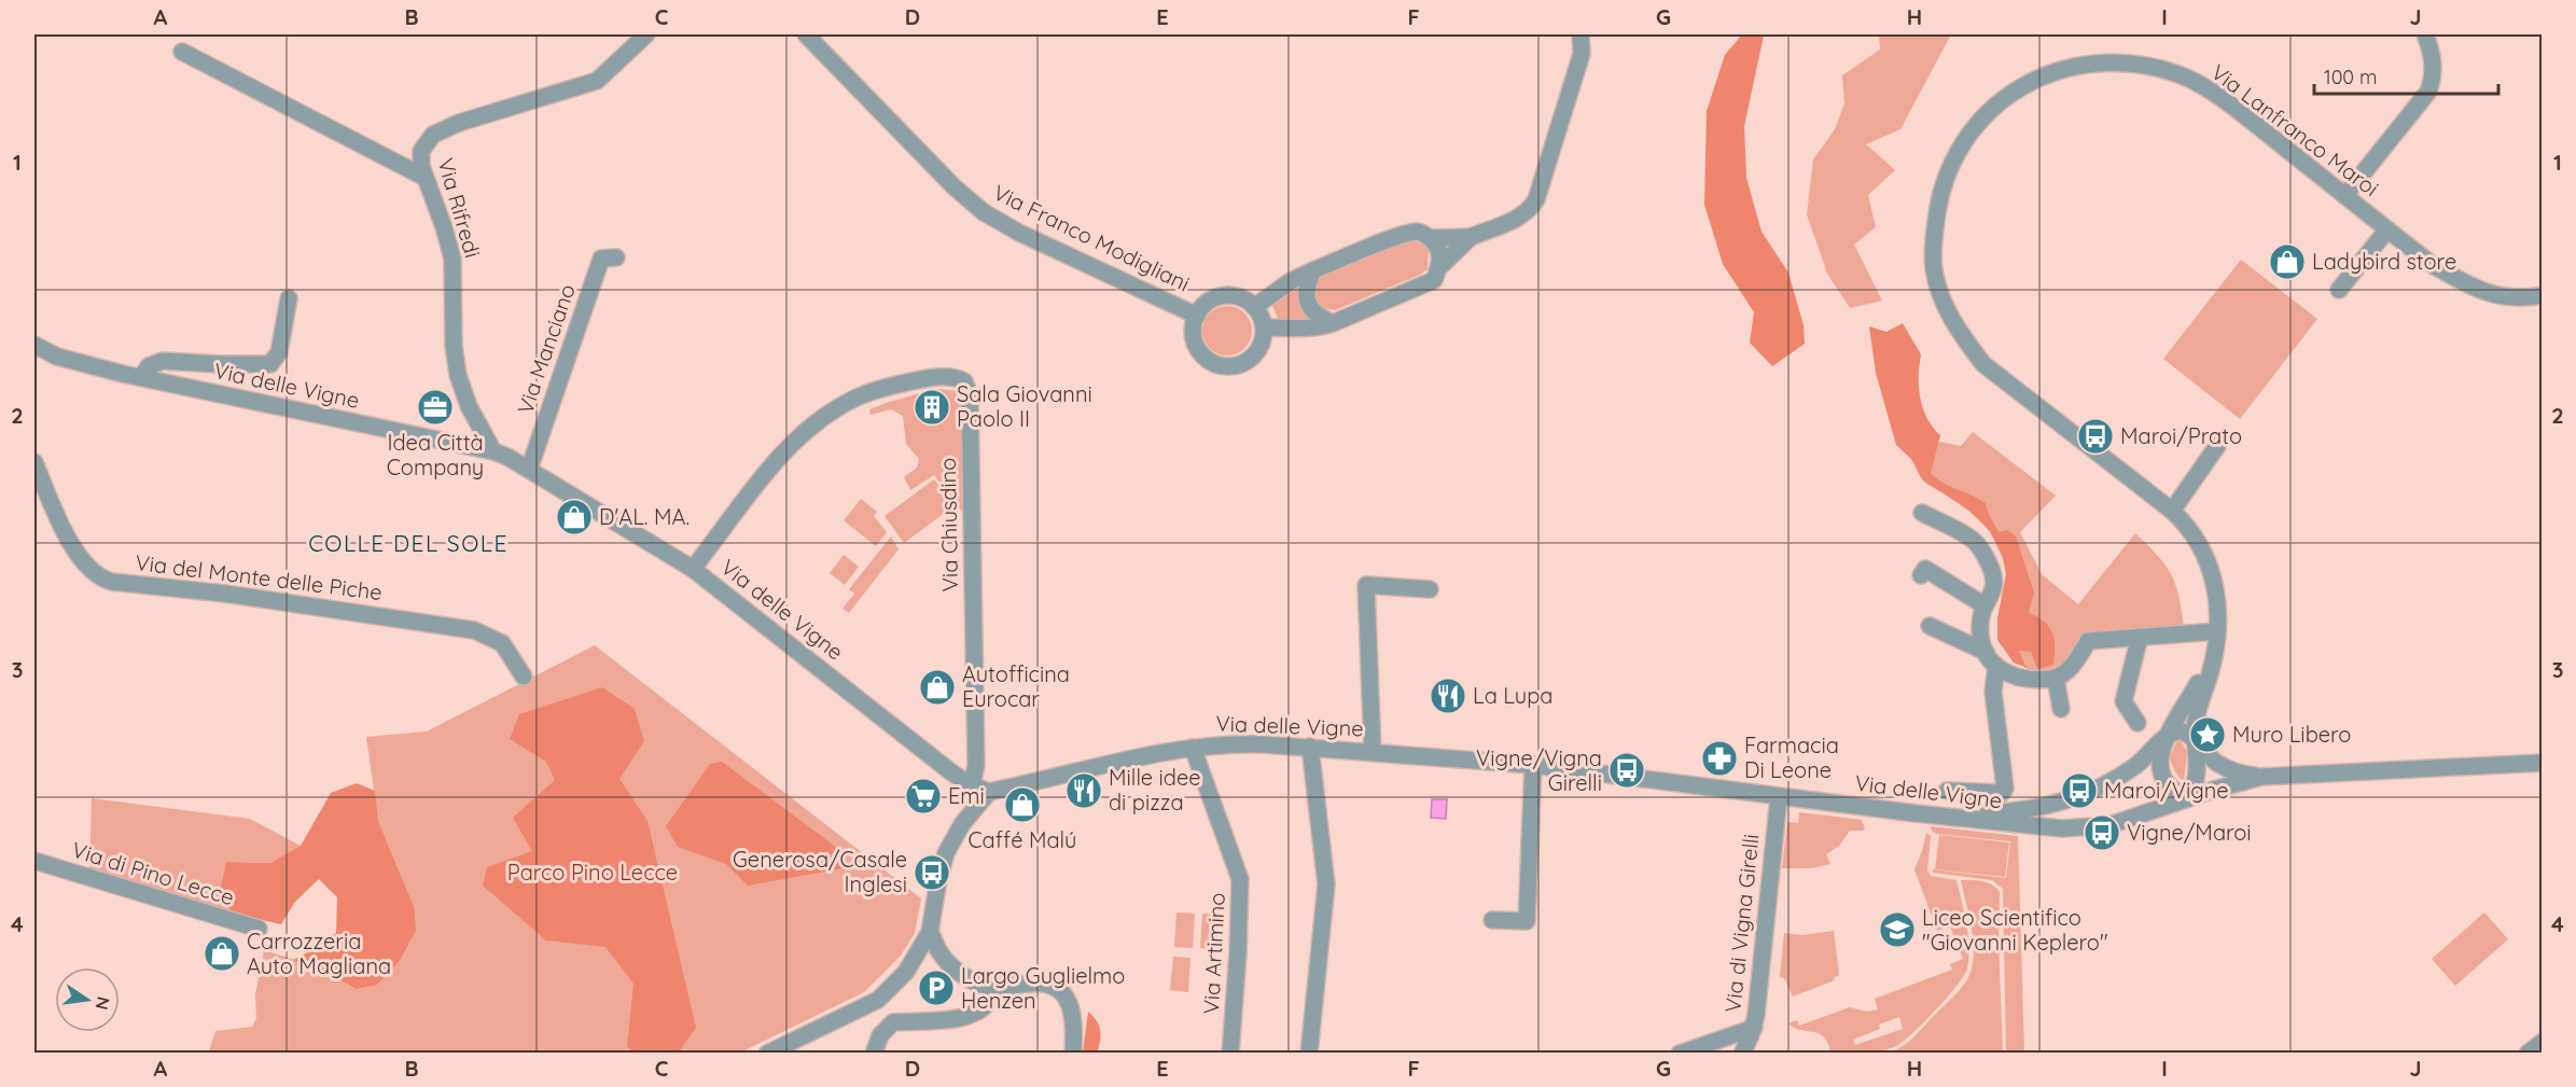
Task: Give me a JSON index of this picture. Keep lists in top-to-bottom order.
{
  "streets": {
    "street": [
      "Via Lanfranco Maroi",
      "Via Rifredi",
      "Via Franco Modigliani",
      "Via Manciano",
      "Via delle Vigne",
      "Via Chiusdino",
      "Via del Monte delle Piche",
      "Via di Pino Lecce",
      "Via di Vigna Girelli",
      "Via Artimino"
    ]
  },
  "crossings": [
    ["Via Lanfranco Maroi", "Via delle Vigne"],
    ["Via Rifredi", "Via delle Vigne"],
    ["Via Manciano", "Via delle Vigne"],
    ["Via delle Vigne", "Via Chiusdino"],
    ["Via delle Vigne", "Via di Vigna Girelli"],
    ["Via delle Vigne", "Via Artimino"]
  ],
  "districts": ["COLLE DEL SOLE"],
  "parks": ["Parco Pino Lecce"],
  "places": {
    "shop": [
      "Ladybird store",
      "D'AL. MA.",
      "Autofficina Eurocar",
      "Caffé Malú",
      "Carrozzeria Auto Magliana"
    ],
    "office": ["Idea Città Company"],
    "building": ["Sala Giovanni Paolo II"],
    "bus stop": [
      "Maroi/Prato",
      "Vigne/Vigna Girelli",
      "Maroi/Vigne",
      "Vigne/Maroi",
      "Generosa/Casale Inglesi"
    ],
    "restaurant": ["La Lupa", "Mille idee di pizza"],
    "place": ["Muro Libero"],
    "pharmacy": ["Farmacia Di Leone"],
    "supermarket": ["Emi"],
    "school or university": ["Liceo Scientifico \"Giovanni Keplero\""],
    "parking": ["Largo Guglielmo Henzen"]
  },
  "scale_bar": "100 m",
  "north": "right",
  "grid": {
    "columns": [
      "A",
      "B",
      "C",
      "D",
      "E",
      "F",
      "G",
      "H",
      "I",
      "J"
    ],
    "rows": [
      "1",
      "2",
      "3",
      "4"
    ]
  }
}
